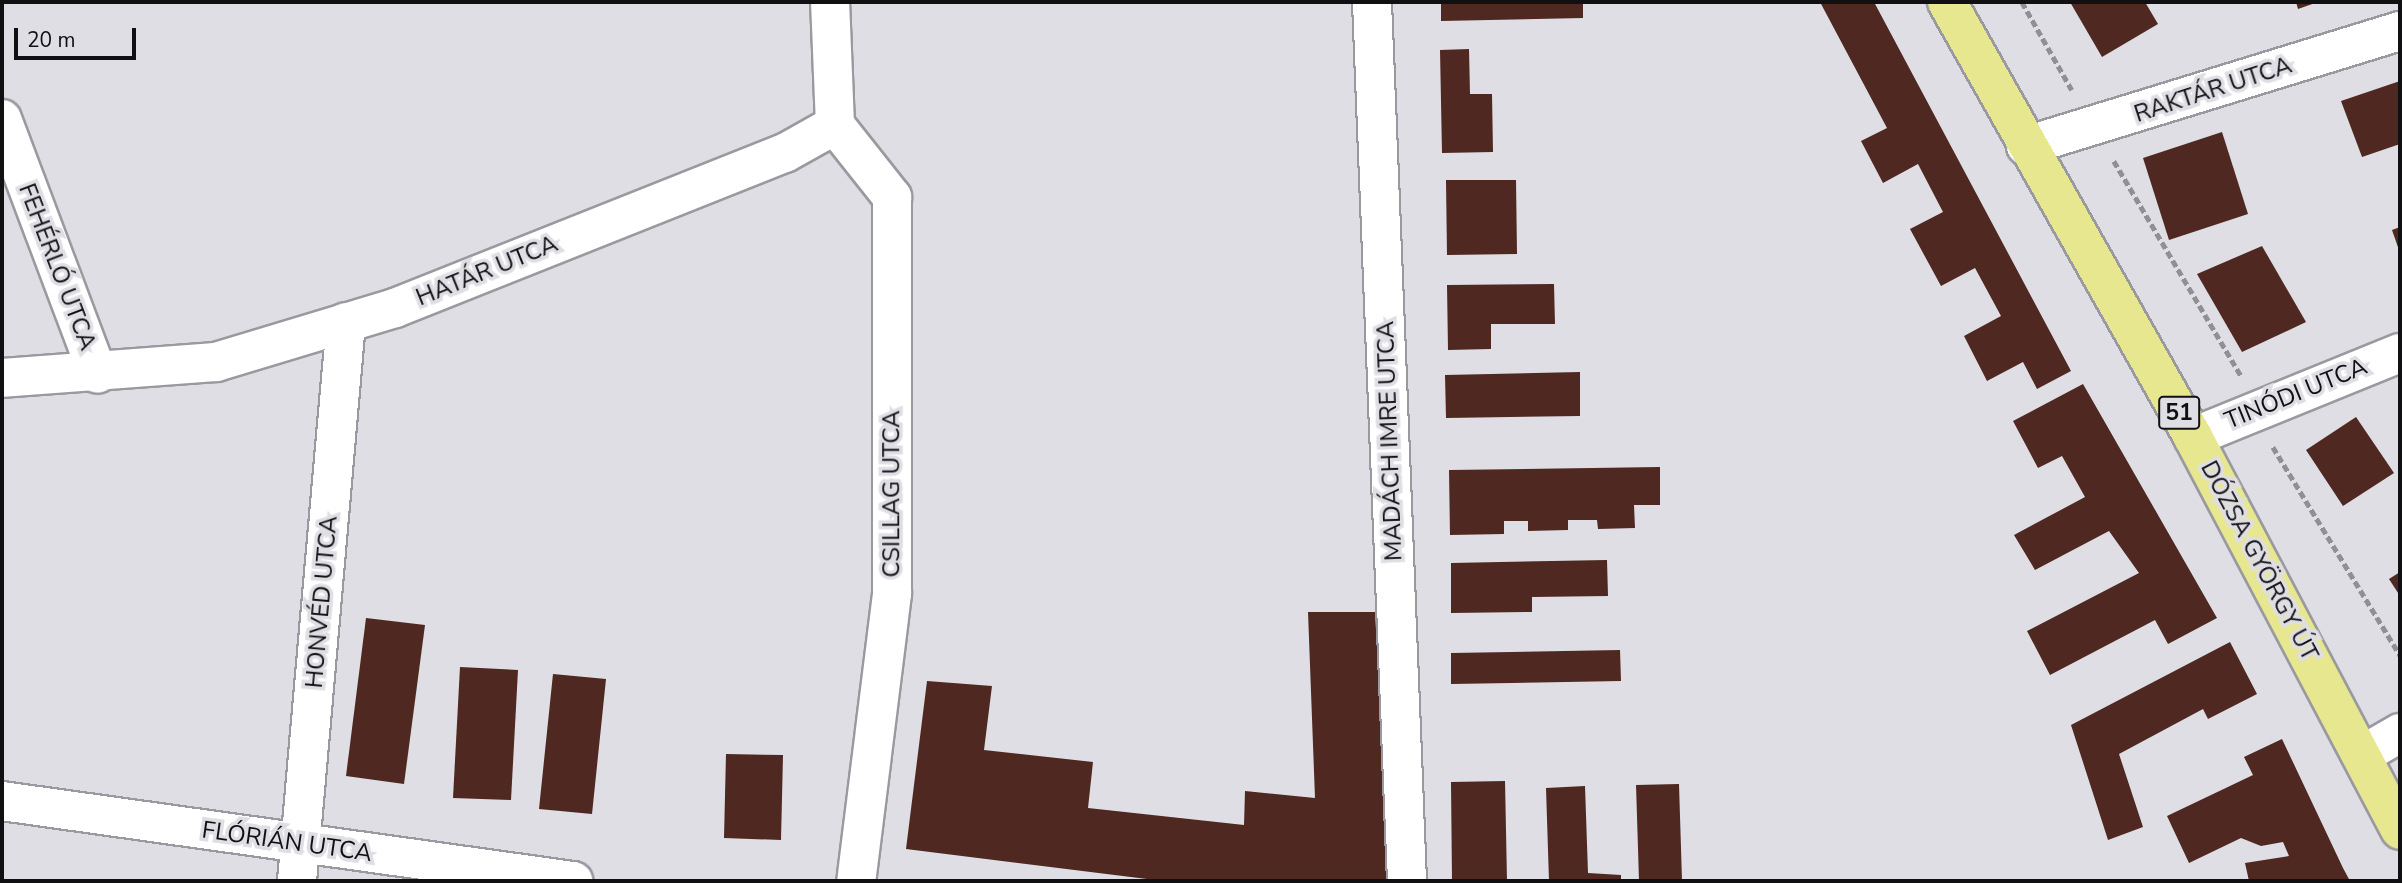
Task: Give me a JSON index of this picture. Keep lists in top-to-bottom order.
{
  "streets": {
    "main road": ["51", "DÓZSA GYÖRGY ÚT"],
    "street": [
      "RAKTÁR UTCA",
      "FEHÉRLÓ UTCA",
      "HATÁR UTCA",
      "TINÓDI UTCA",
      "MADÁCH IMRE UTCA",
      "CSILLAG UTCA",
      "HONVÉD UTCA",
      "FLÓRIÁN UTCA"
    ]
  },
  "crossings": [
    ["RAKTÁR UTCA", "DÓZSA GYÖRGY ÚT"],
    ["FEHÉRLÓ UTCA", "HATÁR UTCA"],
    ["HATÁR UTCA", "CSILLAG UTCA"],
    ["HATÁR UTCA", "HONVÉD UTCA"],
    ["TINÓDI UTCA", "DÓZSA GYÖRGY ÚT"],
    ["HONVÉD UTCA", "FLÓRIÁN UTCA"]
  ],
  "scale_bar": "20 m"
}
